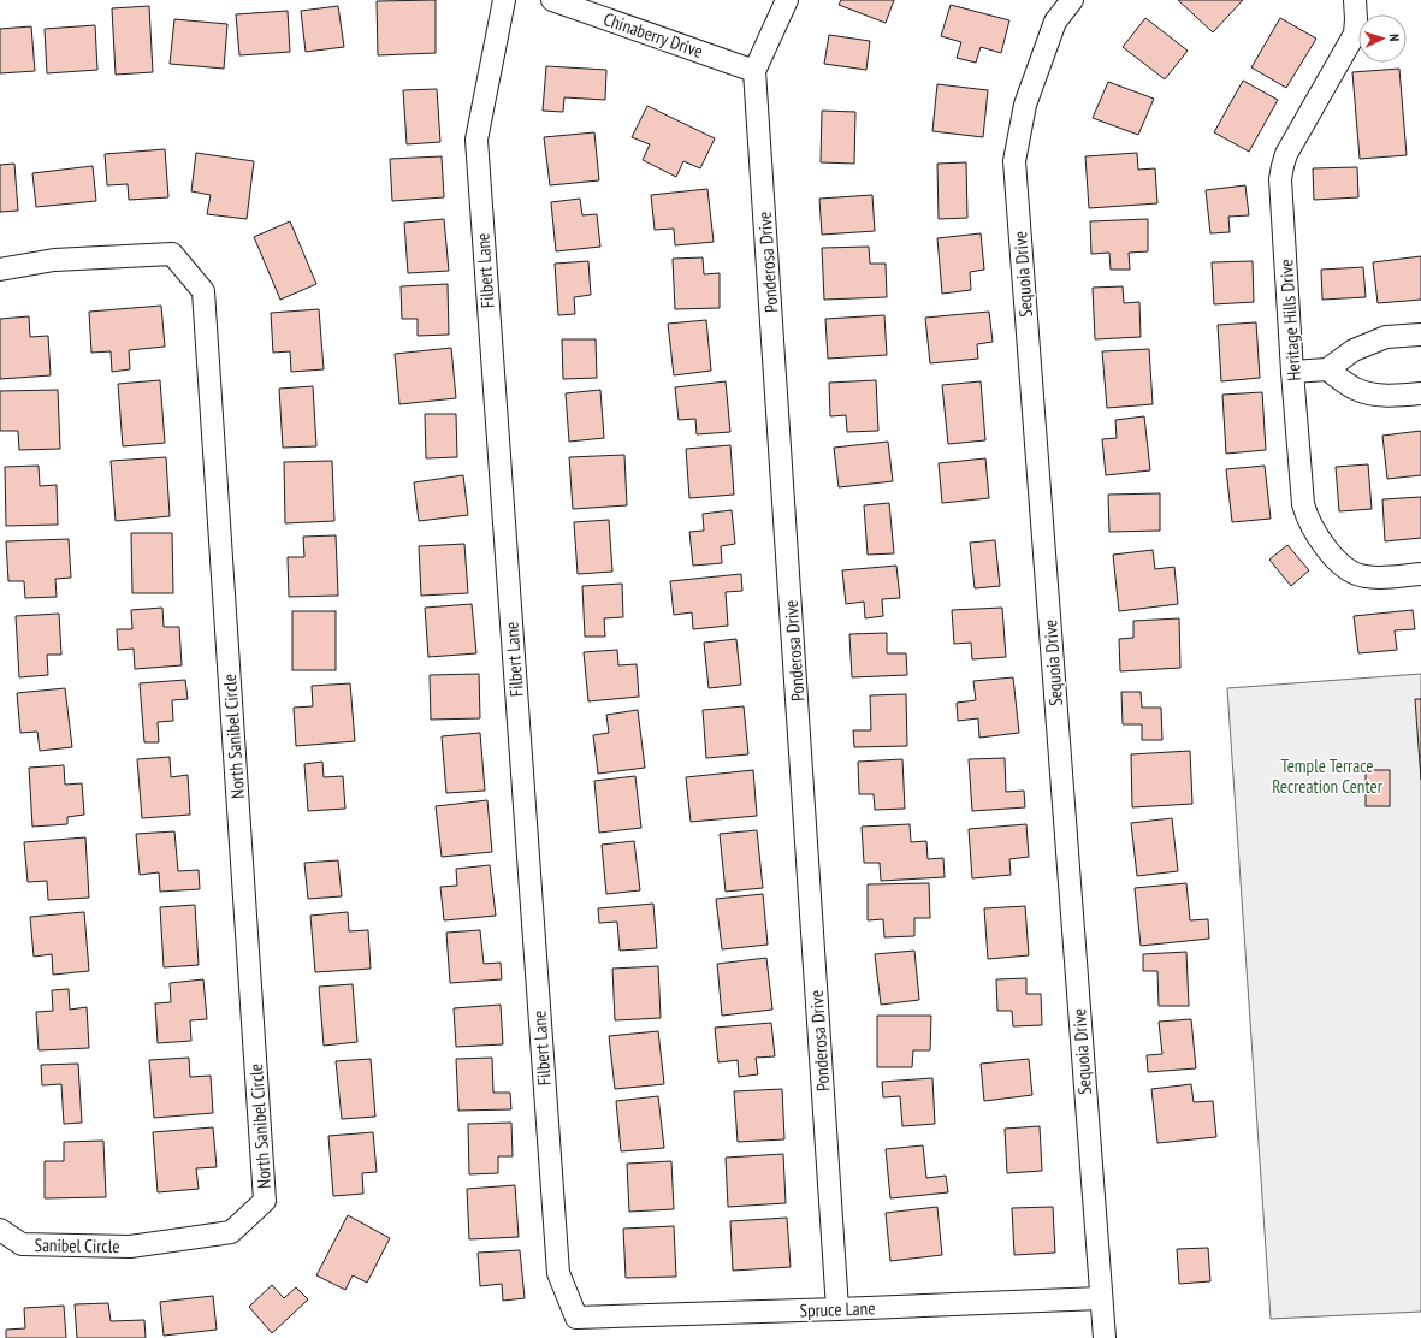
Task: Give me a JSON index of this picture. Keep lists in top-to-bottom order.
{
  "streets": {
    "street": [
      "Chinaberry Drive",
      "Ponderosa Drive",
      "Filbert Lane",
      "Sequoia Drive",
      "Heritage Hills Drive",
      "North Sanibel Circle",
      "Sanibel Circle",
      "Spruce Lane"
    ]
  },
  "crossings": [
    ["Chinaberry Drive", "Ponderosa Drive"],
    ["Ponderosa Drive", "Spruce Lane"],
    ["Filbert Lane", "Spruce Lane"],
    ["Sequoia Drive", "Spruce Lane"],
    ["North Sanibel Circle", "Sanibel Circle"]
  ],
  "parks": ["Temple Terrace Recreation Center"],
  "north": "right"
}
